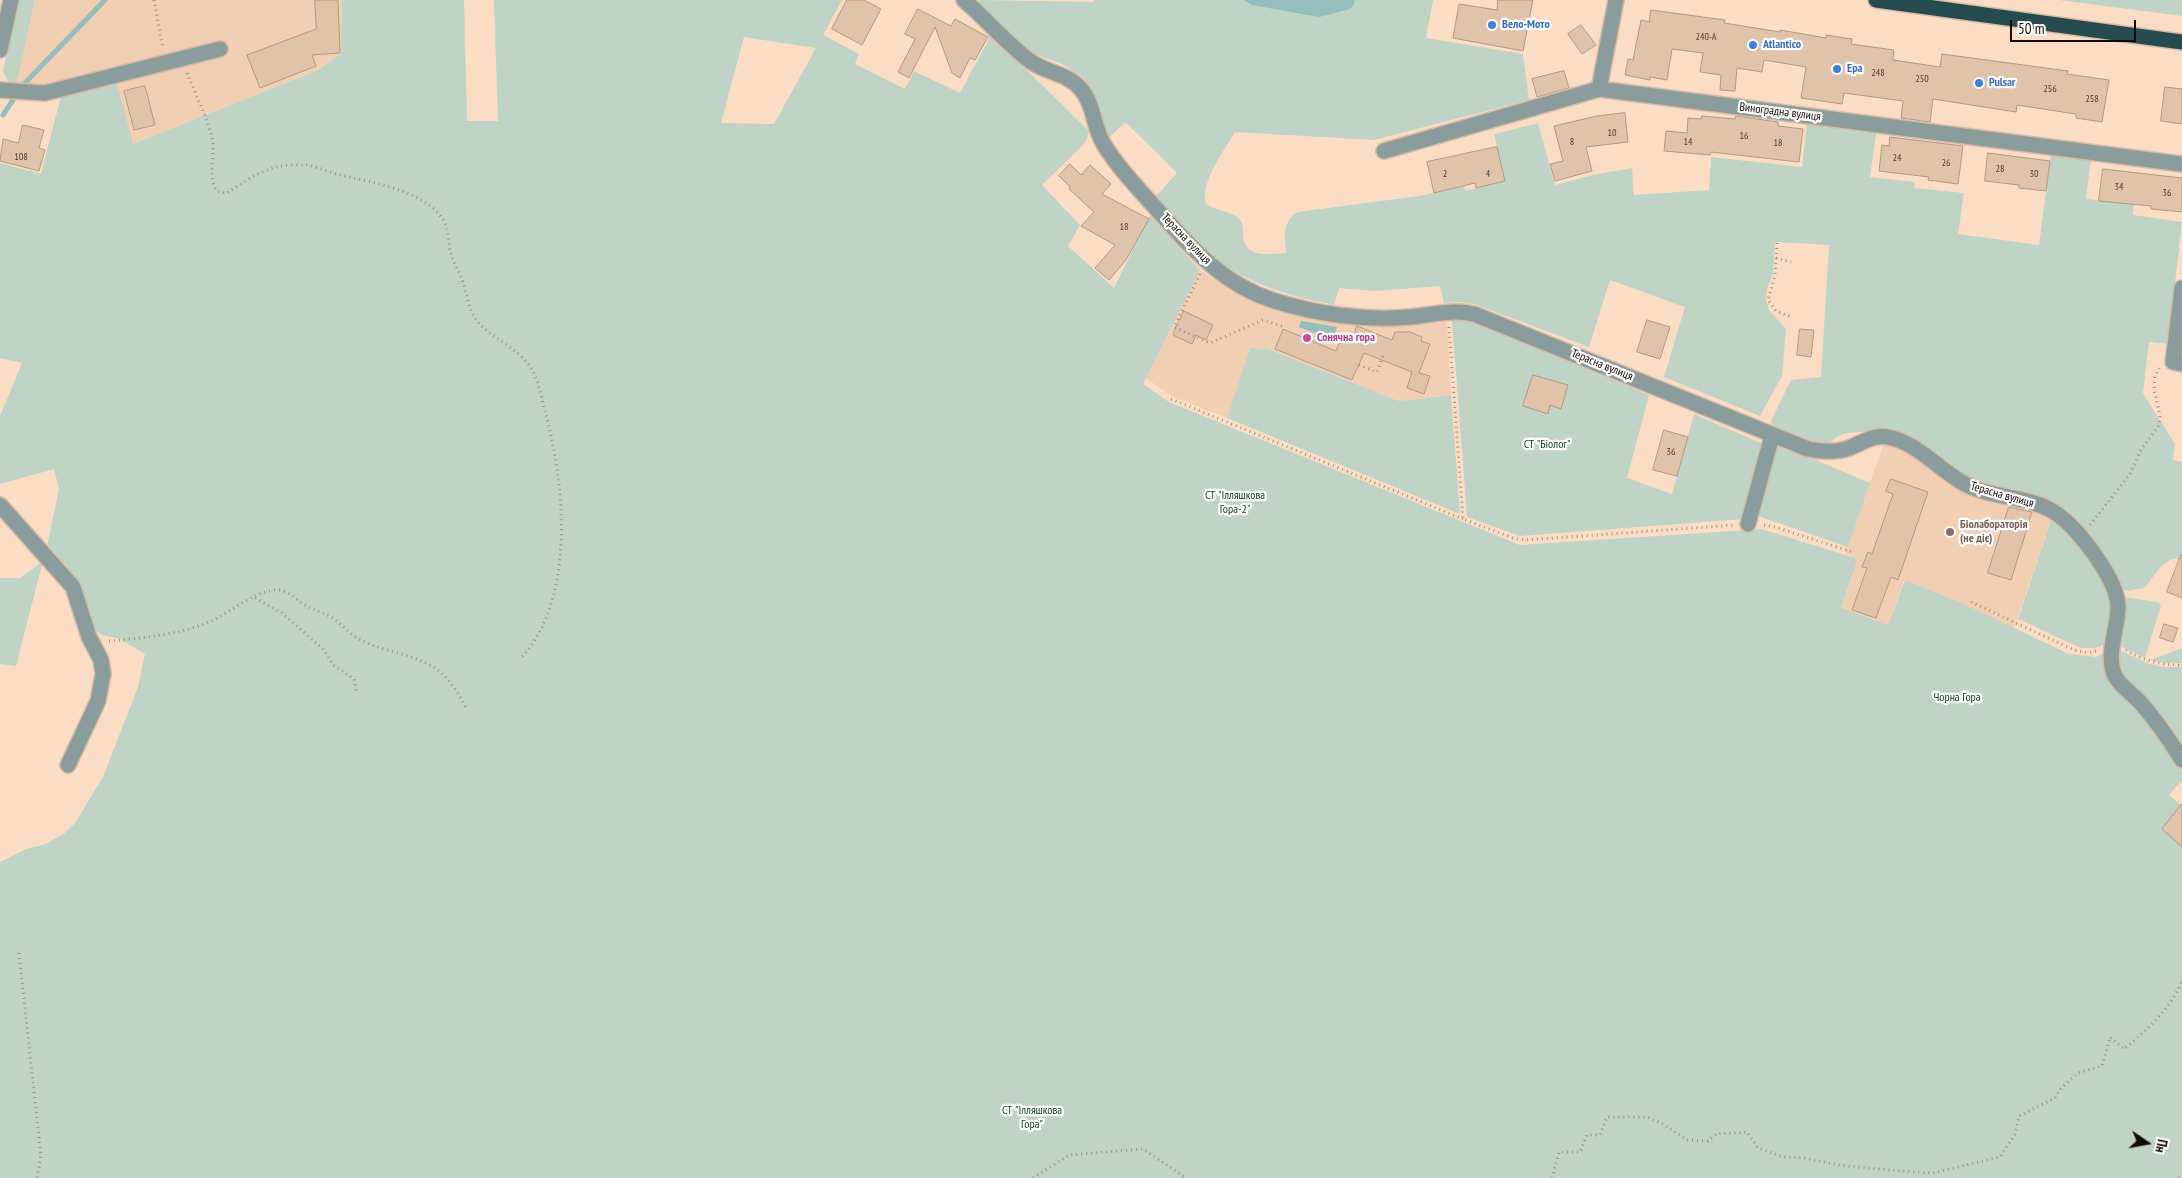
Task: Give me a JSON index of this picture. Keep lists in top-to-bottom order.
{
  "streets": {
    "street": ["Виноградна вулиця", "Терасна вулиця"]
  },
  "parks": [
    "СТ \"Біолог\"",
    "СТ \"Ілляшкова Гора-2\"",
    "Чорна Гора",
    "СТ \"Ілляшкова Гора\""
  ],
  "places": [
    "Вело-Мото",
    "Atlantico",
    "Ера",
    "Pulsar",
    "Сонячна гора",
    "Біолабораторія (не діє)"
  ],
  "house_numbers": [
    "240-А",
    "248",
    "250",
    "256",
    "258",
    "10",
    "16",
    "8",
    "14",
    "18",
    "108",
    "24",
    "26",
    "28",
    "2",
    "4",
    "30",
    "34",
    "36",
    "18",
    "36"
  ],
  "scale_bar": "50 m",
  "north": "right"
}
